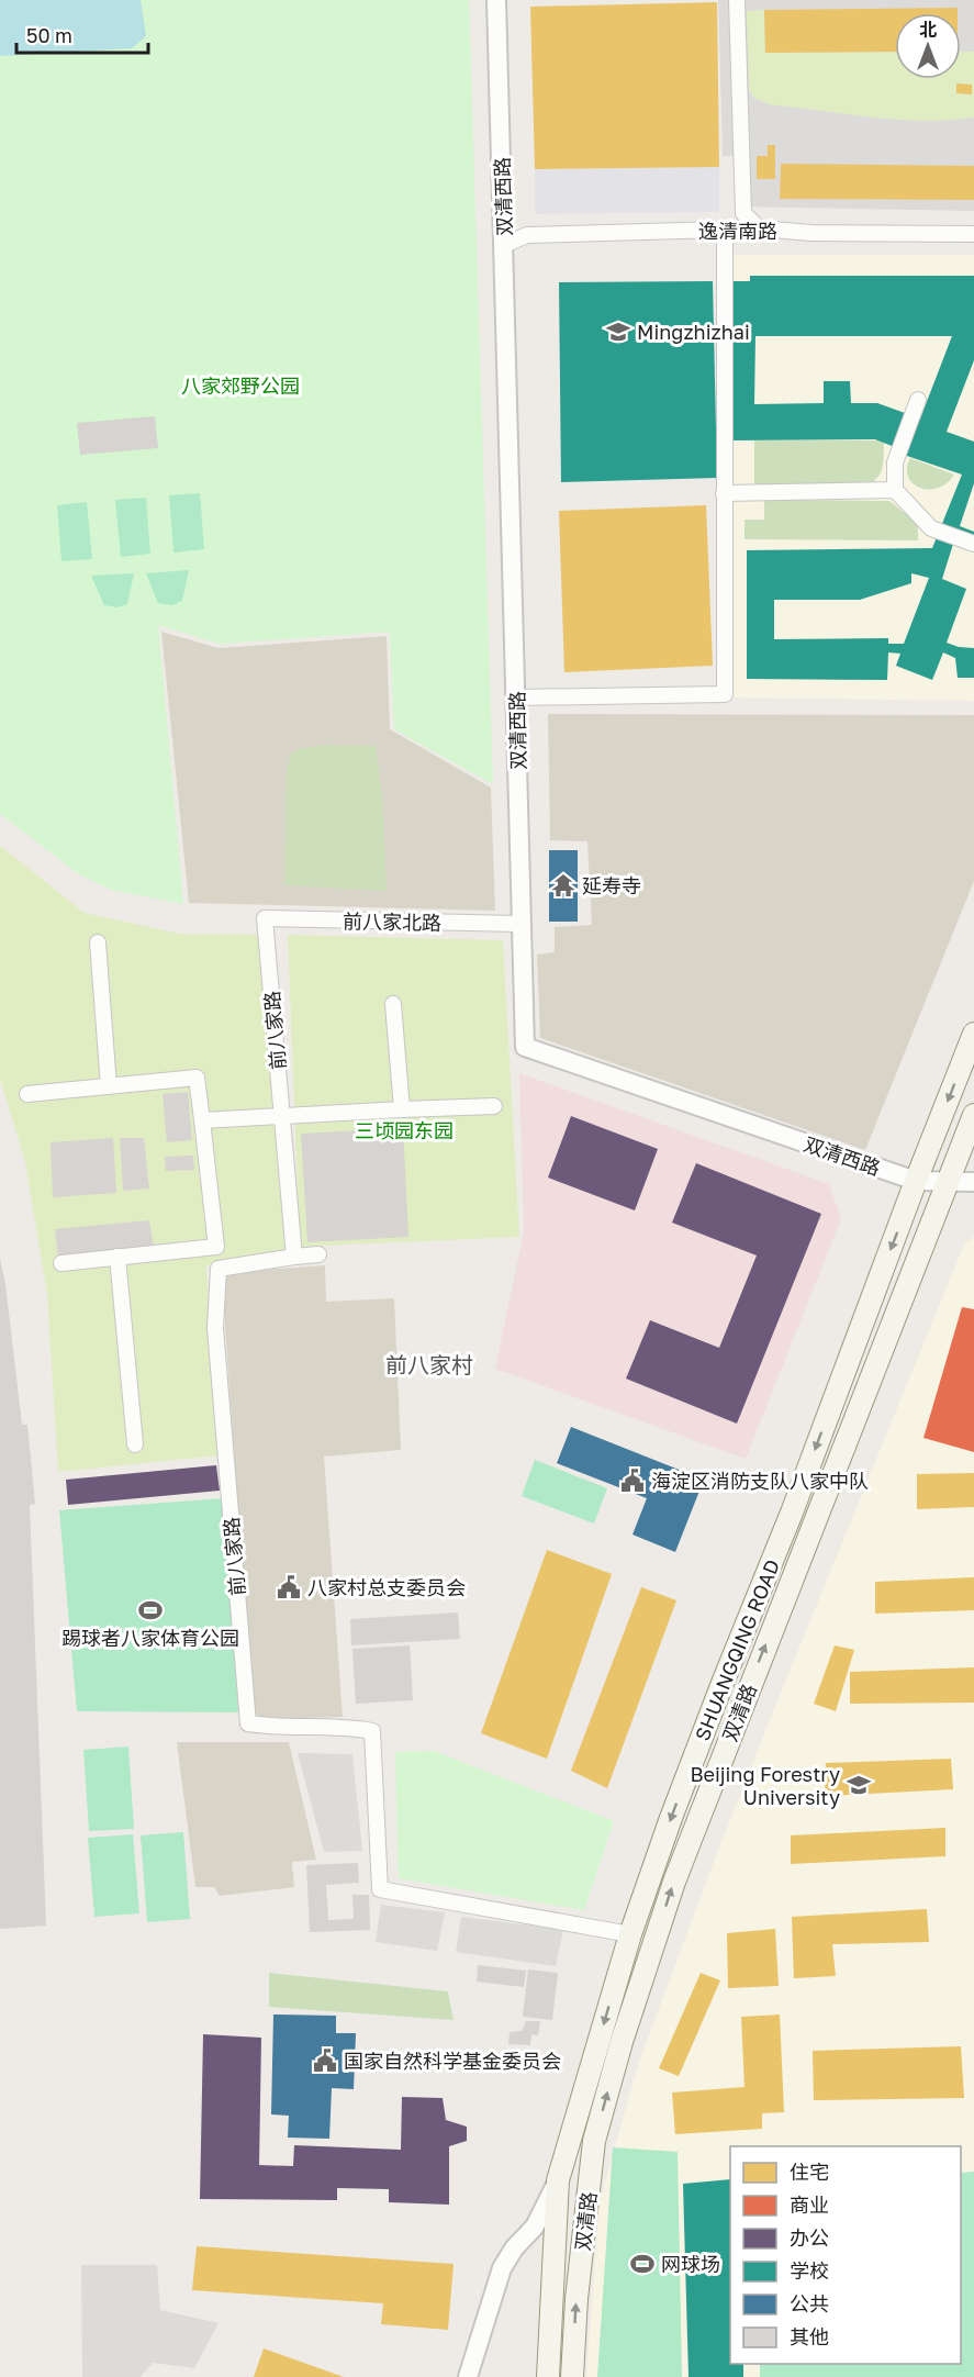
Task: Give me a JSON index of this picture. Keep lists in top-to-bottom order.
{
  "streets": {
    "main road": ["SHUANGQING ROAD", "双清路"],
    "street": [
      "双清西路",
      "逸清南路",
      "前八家北路",
      "前八家路"
    ]
  },
  "crossings": [
    ["双清西路", "逸清南路"],
    ["双清西路", "前八家北路"],
    ["双清西路", "SHUANGQING ROAD"],
    ["前八家北路", "前八家路"],
    ["前八家路", "SHUANGQING ROAD"],
    ["SHUANGQING ROAD", "双清路"]
  ],
  "one_way": ["SHUANGQING ROAD", "双清路"],
  "districts": ["前八家村"],
  "parks": ["八家郊野公园", "三顷园东园"],
  "places": {
    "school or university": ["Mingzhizhai", "Beijing Forestry University"],
    "temple": ["延寿寺"],
    "public building": ["海淀区消防支队八家中队", "八家村总支委员会", "国家自然科学基金委员会"],
    "sports": ["踢球者八家体育公园", "网球场"]
  },
  "legend": [
    "住宅",
    "商业",
    "办公",
    "学校",
    "公共",
    "其他"
  ],
  "scale_bar": "50 m",
  "north": "top"
}
